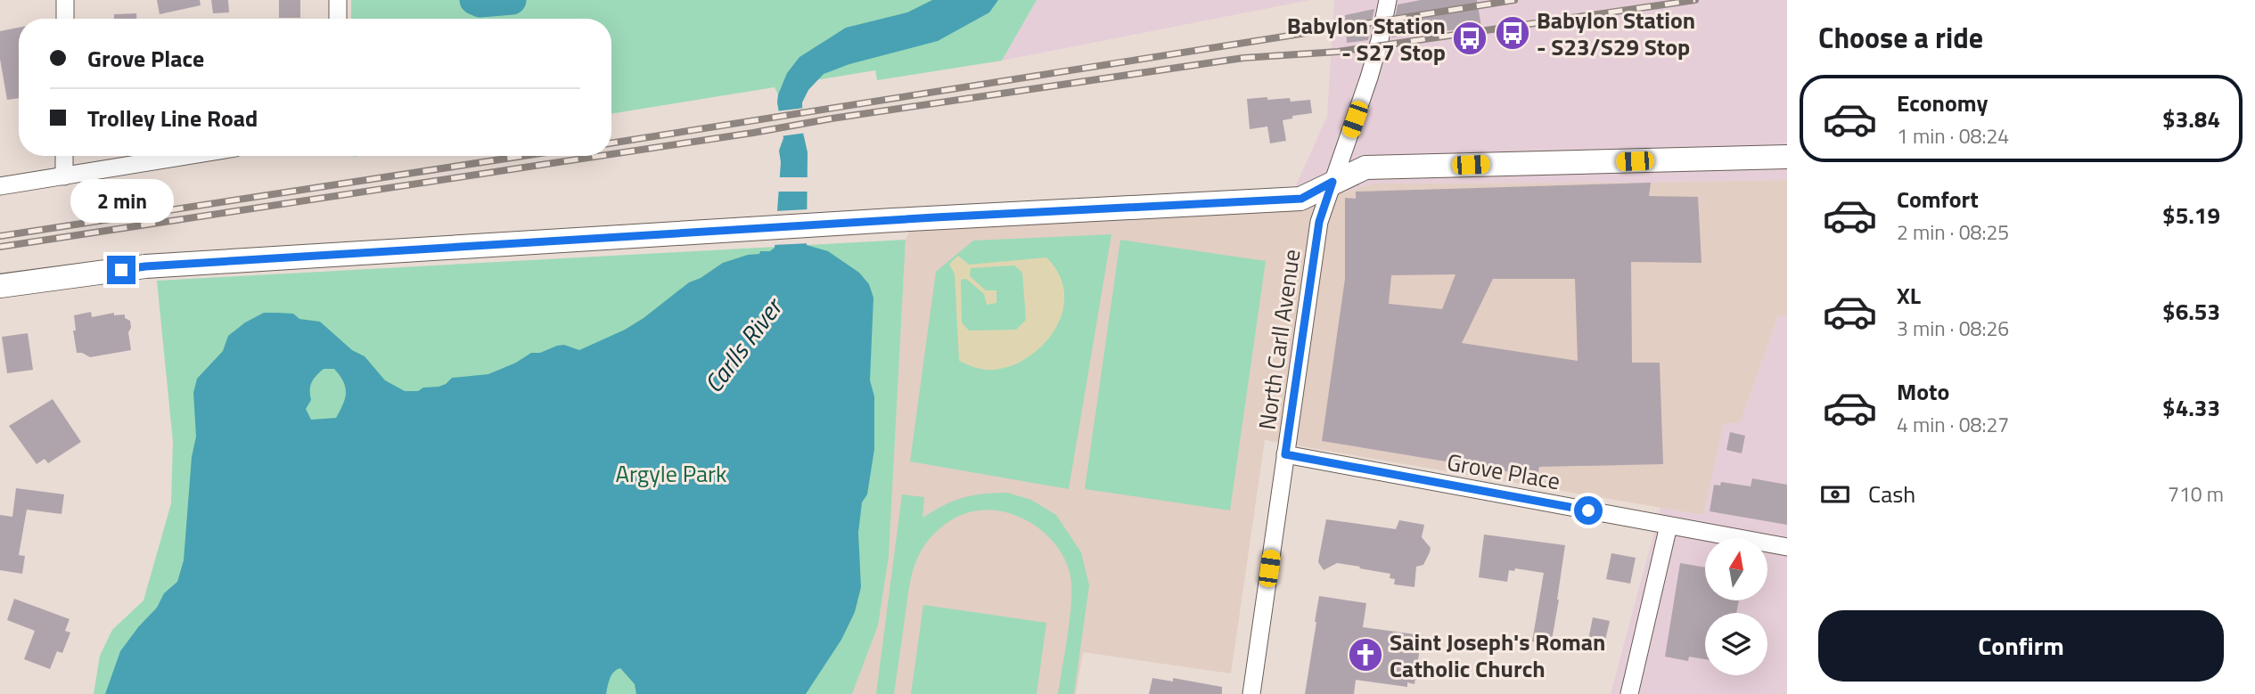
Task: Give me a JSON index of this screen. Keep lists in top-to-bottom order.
{
  "streets": {
    "street": ["North Carll Avenue", "Grove Place"]
  },
  "crossings": [
    ["North Carll Avenue", "Grove Place"]
  ],
  "water": ["Carlls River"],
  "parks": ["Argyle Park"],
  "places": {
    "bus stop": ["Babylon Station - S23/S29 Stop", "Babylon Station - S27 Stop"],
    "church": ["Saint Joseph's Roman Catholic Church"]
  },
  "north": "top",
  "page": {
    "heading": "Choose a ride",
    "banner": ["Grove Place", "Trolley Line Road"],
    "list": [
      {
        "name": "Economy",
        "note": "1 min · 08:24",
        "value": "$3.84"
      },
      {
        "name": "Comfort",
        "note": "2 min · 08:25",
        "value": "$5.19"
      },
      {
        "name": "XL",
        "note": "3 min · 08:26",
        "value": "$6.53"
      },
      {
        "name": "Moto",
        "note": "4 min · 08:27",
        "value": "$4.33"
      }
    ],
    "bubble": "2 min",
    "pay": ["Cash", "710 m"],
    "buttons": "Confirm"
  }
}
